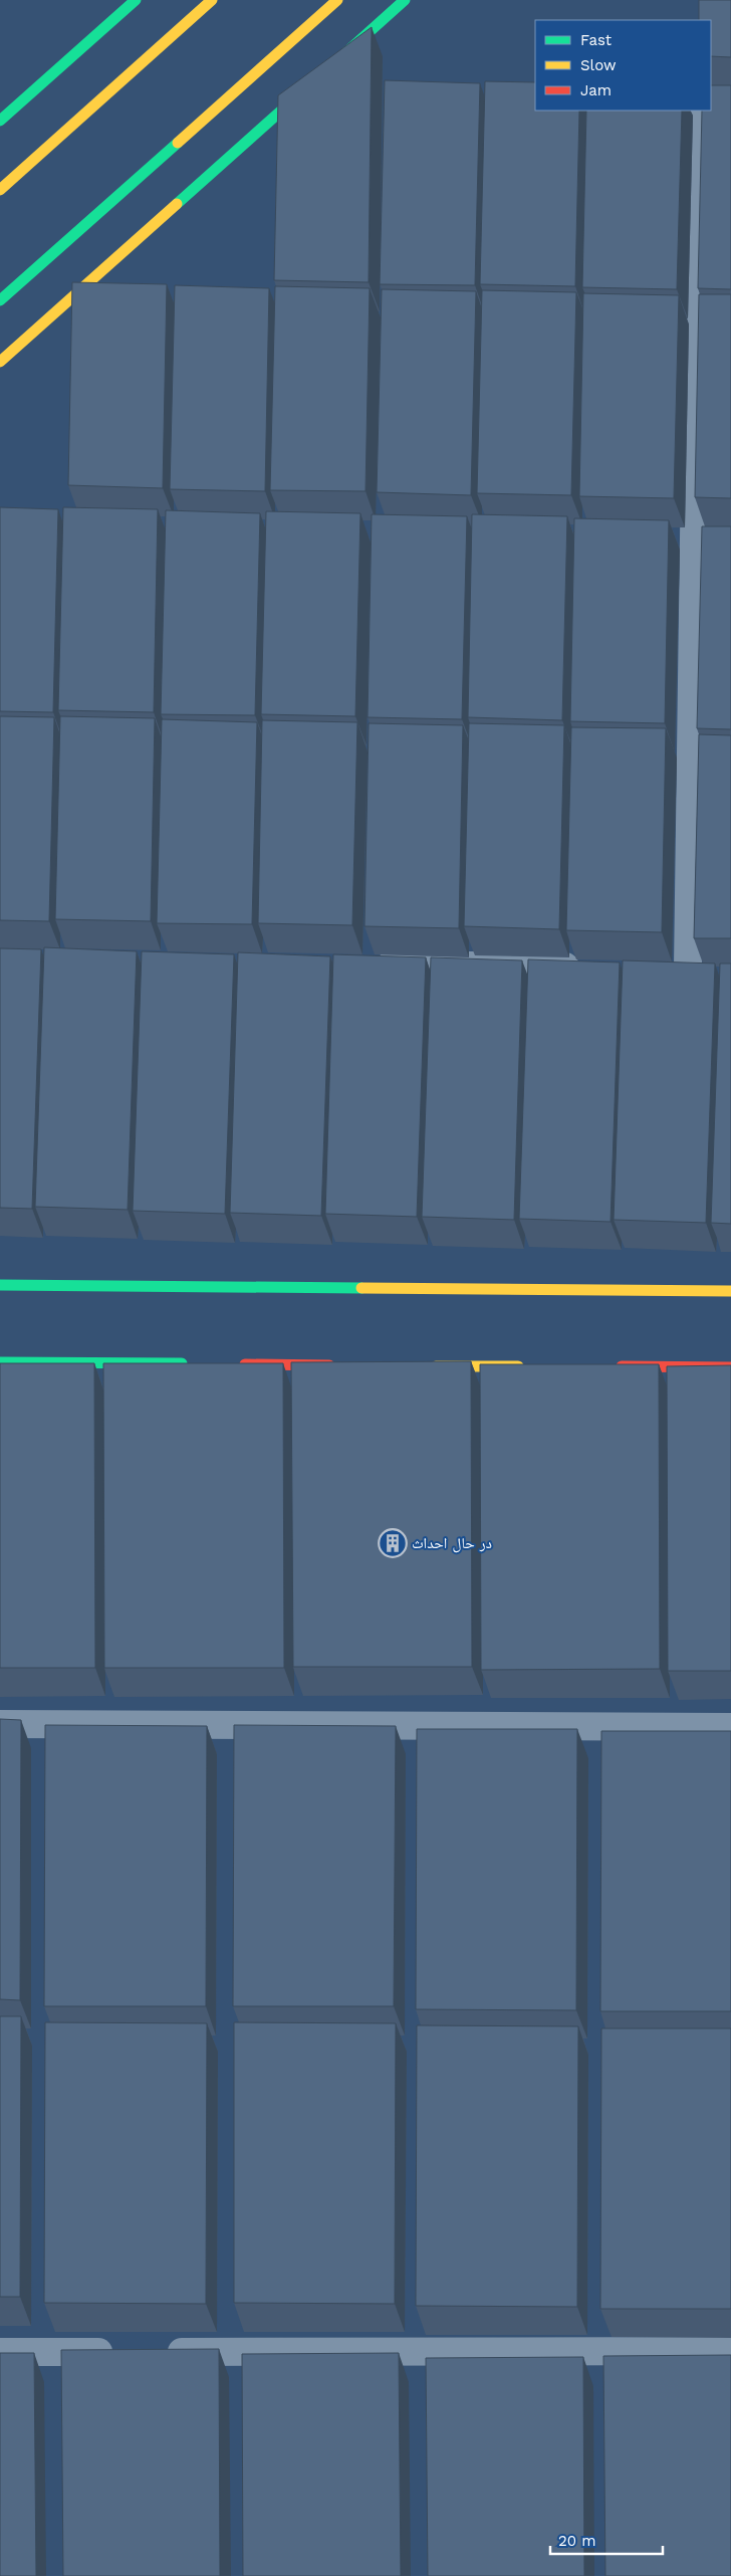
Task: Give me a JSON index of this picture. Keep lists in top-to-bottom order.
{
  "places": {
    "building": ["در حال احداث"]
  },
  "legend": ["Fast", "Slow", "Jam"],
  "scale_bar": "20 m"
}
